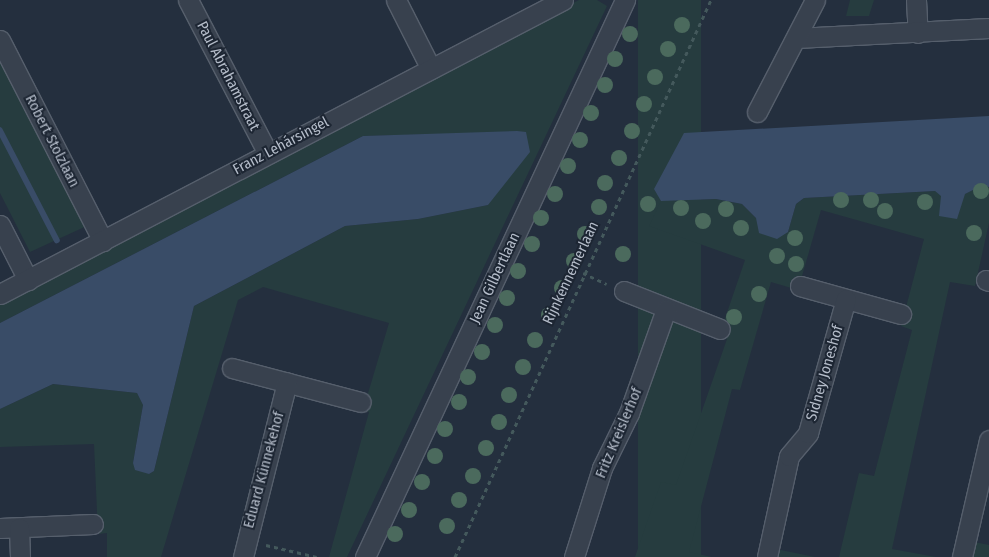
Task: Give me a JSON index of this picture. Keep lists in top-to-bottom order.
{
  "streets": {
    "street": [
      "Paul Abrahamstraat",
      "Robert Stolzlaan",
      "Franz Lehársingel",
      "Jean Gilbertlaan",
      "Sidney Joneshof",
      "Fritz Kreislerhof",
      "Eduard Künnekehof"
    ],
    "path": ["Rijnkennemerlaan"]
  },
  "crossings": [
    ["Paul Abrahamstraat", "Franz Lehársingel"],
    ["Robert Stolzlaan", "Franz Lehársingel"]
  ]
}
